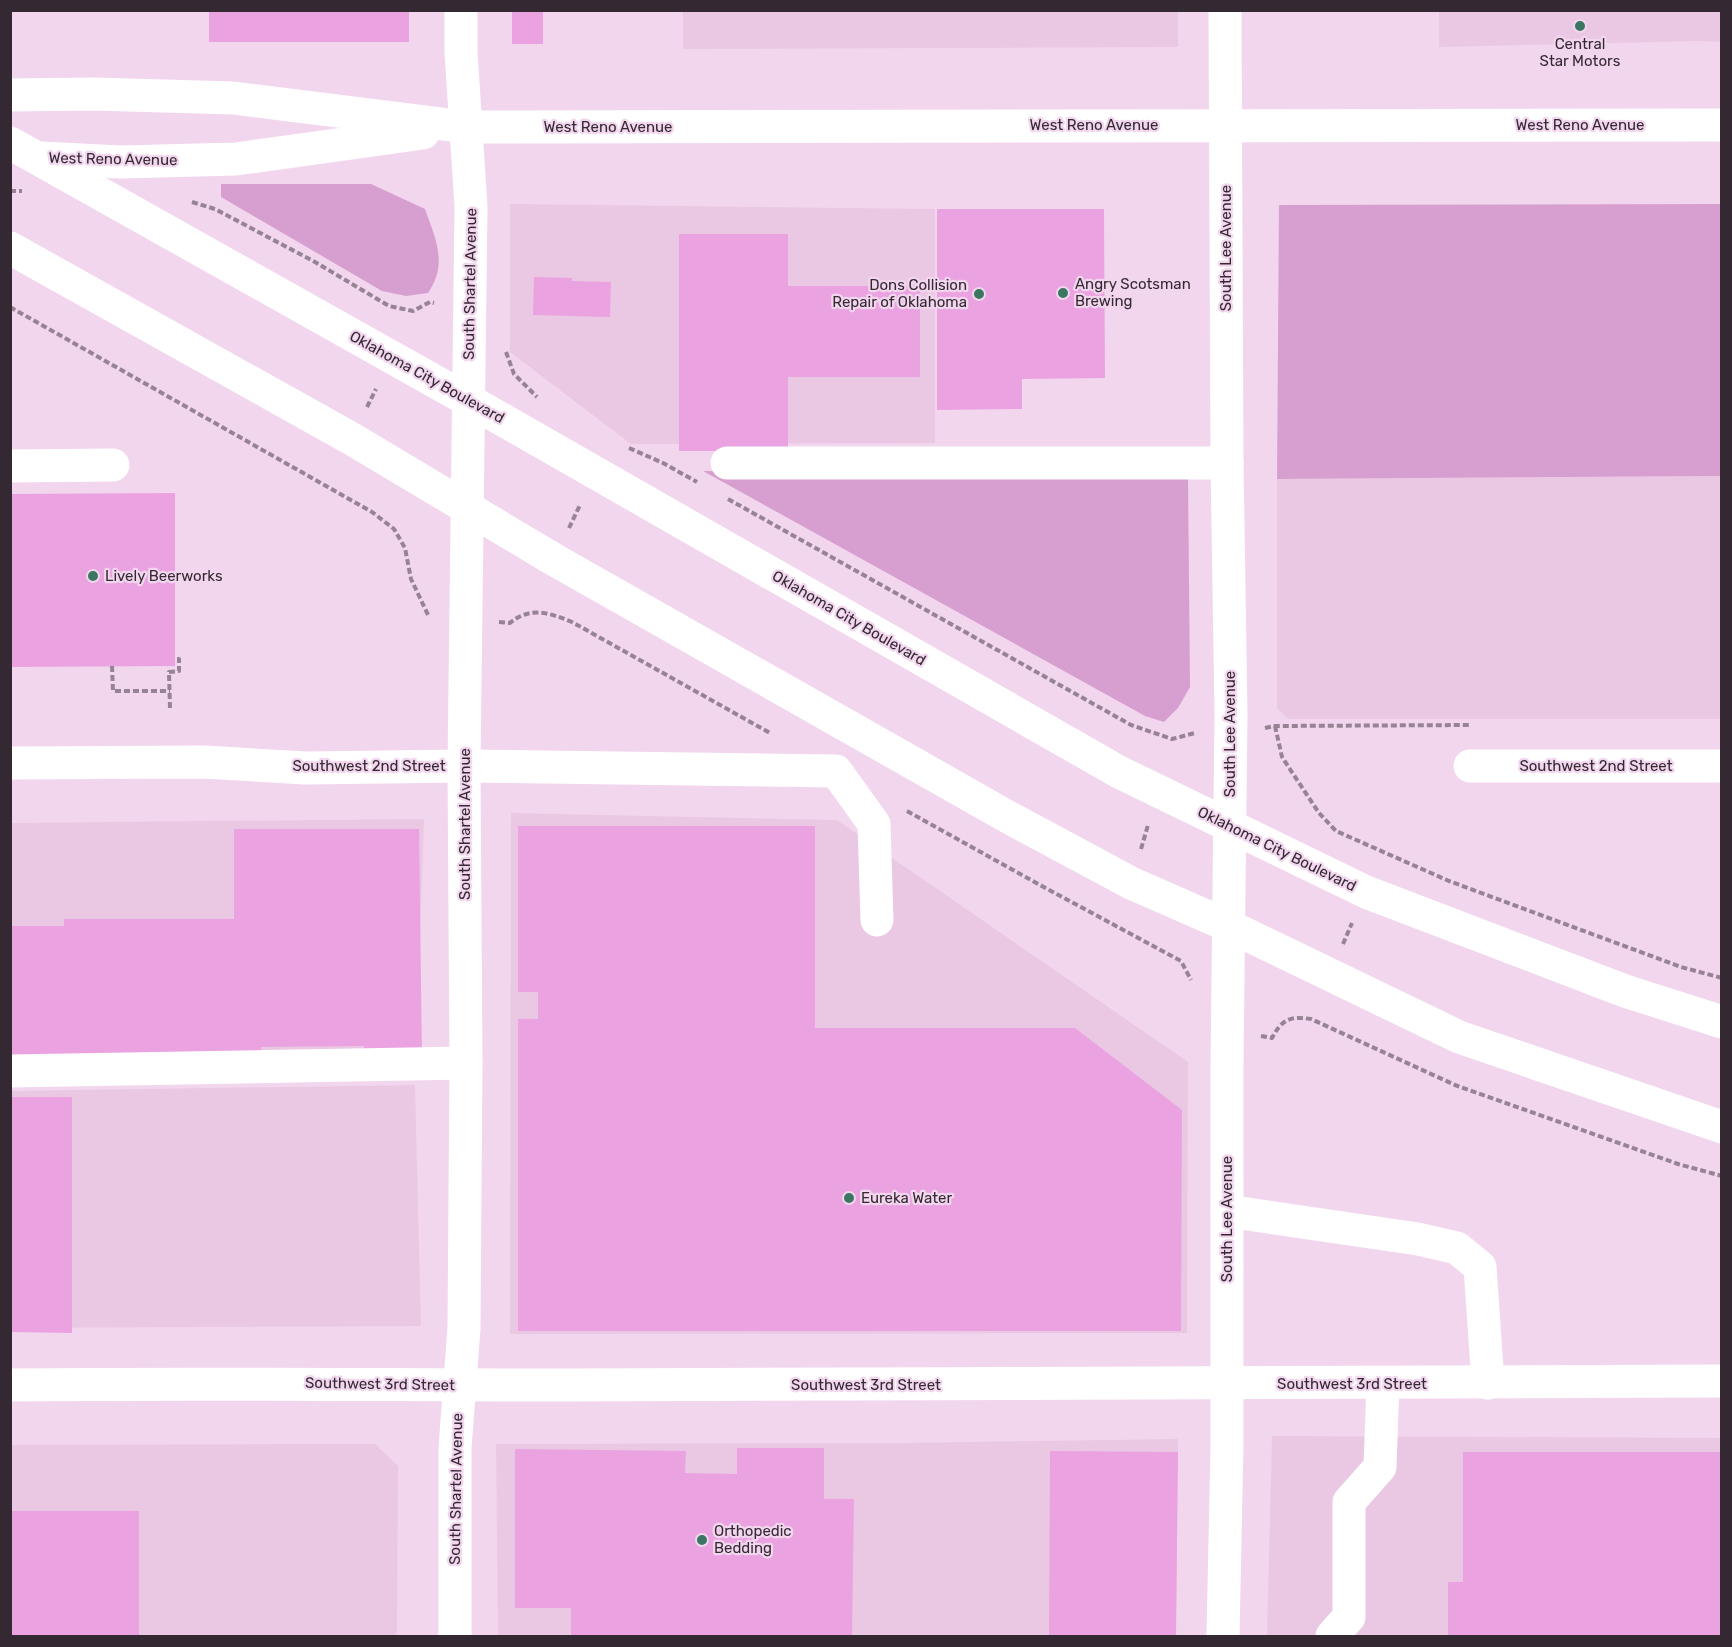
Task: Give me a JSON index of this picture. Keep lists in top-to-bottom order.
{
  "streets": {
    "street": [
      "West Reno Avenue",
      "South Lee Avenue",
      "South Shartel Avenue",
      "Oklahoma City Boulevard",
      "Southwest 2nd Street",
      "Southwest 3rd Street"
    ]
  },
  "crossings": [
    ["West Reno Avenue", "South Lee Avenue"],
    ["West Reno Avenue", "South Shartel Avenue"],
    ["West Reno Avenue", "Oklahoma City Boulevard"],
    ["South Lee Avenue", "Oklahoma City Boulevard"],
    ["South Lee Avenue", "Southwest 3rd Street"],
    ["South Shartel Avenue", "Oklahoma City Boulevard"],
    ["South Shartel Avenue", "Southwest 2nd Street"],
    ["South Shartel Avenue", "Southwest 3rd Street"]
  ],
  "places": [
    "Central Star Motors",
    "Angry Scotsman Brewing",
    "Dons Collision Repair of Oklahoma",
    "Lively Beerworks",
    "Eureka Water",
    "Orthopedic Bedding"
  ]
}
